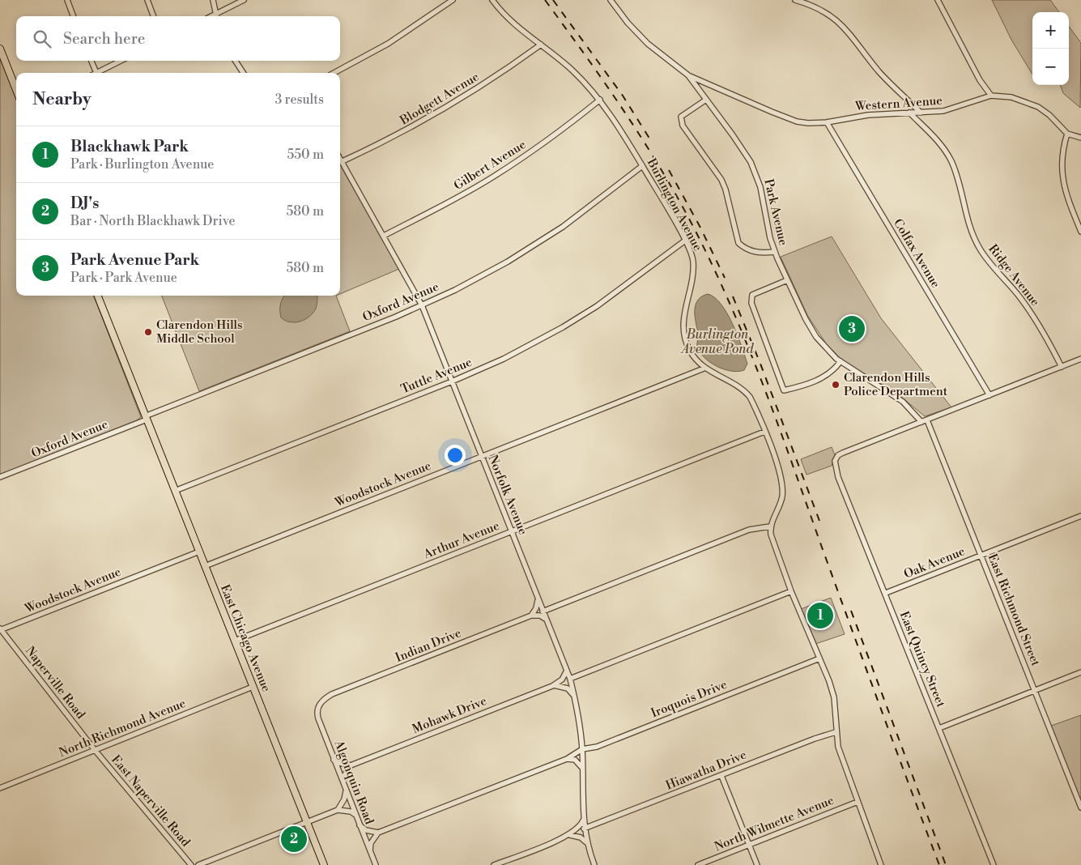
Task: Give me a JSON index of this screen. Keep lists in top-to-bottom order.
{
  "streets": {
    "main road": ["East Chicago Avenue"],
    "street": [
      "Blodgett Avenue",
      "Western Avenue",
      "Gilbert Avenue",
      "Burlington Avenue",
      "Park Avenue",
      "Colfax Avenue",
      "Ridge Avenue",
      "Oxford Avenue",
      "Tuttle Avenue",
      "Woodstock Avenue",
      "Norfolk Avenue",
      "Arthur Avenue",
      "Oak Avenue",
      "East Richmond Street",
      "Indian Drive",
      "East Quincy Street",
      "Naperville Road",
      "Iroquois Drive",
      "Mohawk Drive",
      "North Richmond Avenue",
      "Hiawatha Drive",
      "Algonquin Road",
      "East Naperville Road",
      "North Wilmette Avenue"
    ]
  },
  "crossings": [
    ["Blodgett Avenue", "Burlington Avenue"],
    ["Blodgett Avenue", "Norfolk Avenue"],
    ["Western Avenue", "Park Avenue"],
    ["Western Avenue", "Colfax Avenue"],
    ["Western Avenue", "Ridge Avenue"],
    ["Gilbert Avenue", "Burlington Avenue"],
    ["Gilbert Avenue", "Norfolk Avenue"],
    ["Burlington Avenue", "Oxford Avenue"],
    ["Burlington Avenue", "Tuttle Avenue"],
    ["Burlington Avenue", "Woodstock Avenue"],
    ["Burlington Avenue", "Arthur Avenue"],
    ["Park Avenue", "East Richmond Street"],
    ["Park Avenue", "East Quincy Street"],
    ["Oxford Avenue", "Norfolk Avenue"],
    ["Oxford Avenue", "East Chicago Avenue"],
    ["Tuttle Avenue", "Norfolk Avenue"],
    ["Tuttle Avenue", "East Chicago Avenue"],
    ["Woodstock Avenue", "Norfolk Avenue"],
    ["Woodstock Avenue", "East Chicago Avenue"],
    ["Woodstock Avenue", "Naperville Road"],
    ["Norfolk Avenue", "Arthur Avenue"],
    ["Norfolk Avenue", "Iroquois Drive"],
    ["Norfolk Avenue", "Mohawk Drive"],
    ["Norfolk Avenue", "Hiawatha Drive"],
    ["Arthur Avenue", "East Chicago Avenue"],
    ["Oak Avenue", "East Richmond Street"],
    ["Oak Avenue", "East Quincy Street"],
    ["East Richmond Street", "East Quincy Street"],
    ["East Chicago Avenue", "North Richmond Avenue"],
    ["Indian Drive", "Algonquin Road"],
    ["Naperville Road", "North Richmond Avenue"],
    ["Naperville Road", "East Naperville Road"],
    ["North Richmond Avenue", "East Naperville Road"]
  ],
  "water": ["Burlington Avenue Pond"],
  "places": ["Clarendon Hills Middle School", "Clarendon Hills Police Department"],
  "page": {
    "map_buttons": ["+", "−"],
    "search": "Search here",
    "heading": ["Nearby", "3 results"],
    "list": [
      {
        "mark": "1",
        "name": "Blackhawk Park",
        "note": "Park · Burlington Avenue",
        "value": "550 m"
      },
      {
        "mark": "2",
        "name": "DJ's",
        "note": "Bar · North Blackhawk Drive",
        "value": "580 m"
      },
      {
        "mark": "3",
        "name": "Park Avenue Park",
        "note": "Park · Park Avenue",
        "value": "580 m"
      }
    ],
    "pins": ["3", "1", "2"]
  }
}
